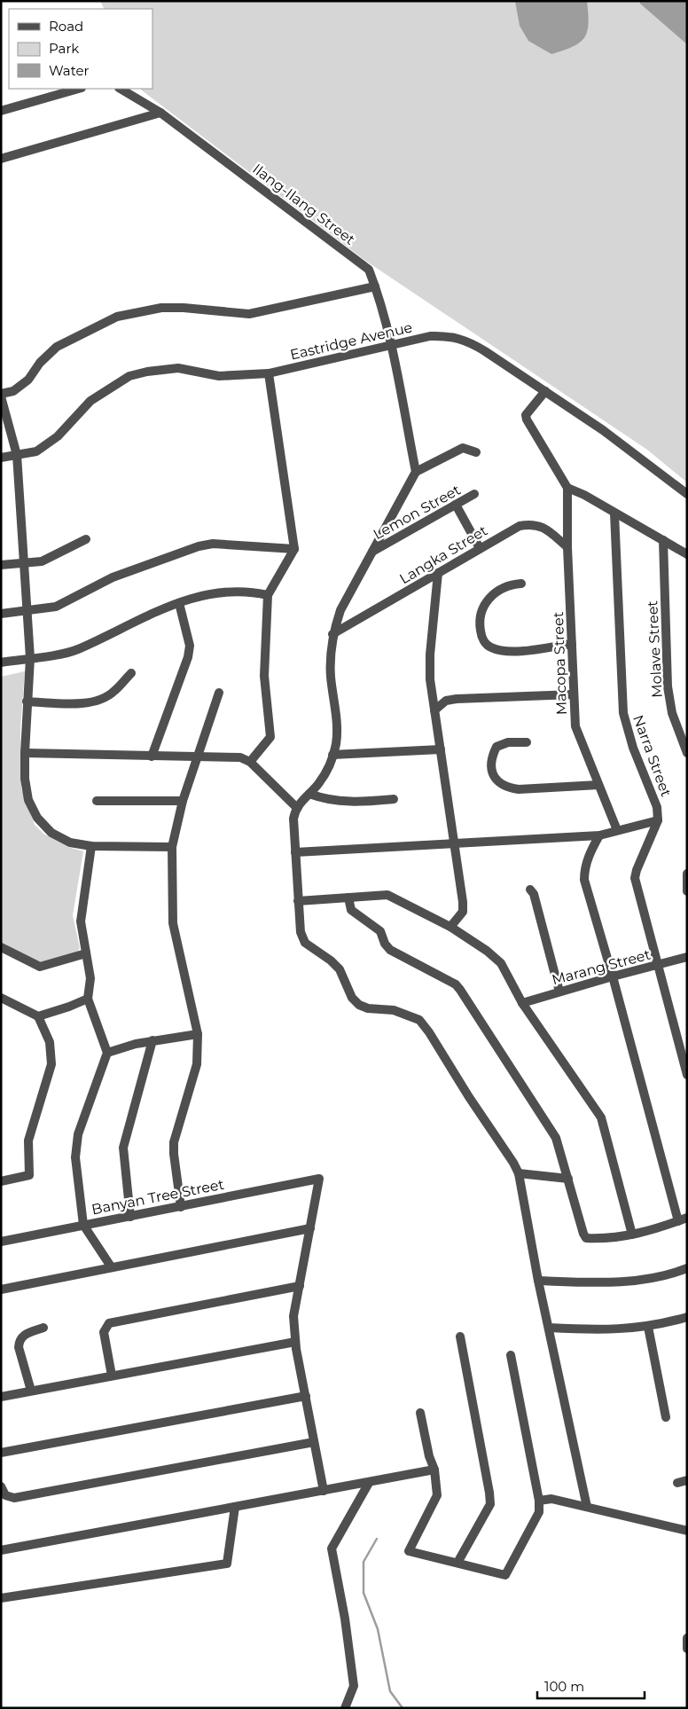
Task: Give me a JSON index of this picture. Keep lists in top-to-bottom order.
{
  "streets": {
    "street": [
      "Ilang-Ilang Street",
      "Eastridge Avenue",
      "Lemon Street",
      "Langka Street",
      "Molave Street",
      "Macopa Street",
      "Narra Street",
      "Marang Street",
      "Banyan Tree Street"
    ]
  },
  "crossings": [
    ["Ilang-Ilang Street", "Eastridge Avenue"],
    ["Langka Street", "Macopa Street"]
  ],
  "legend": ["Road", "Park", "Water"],
  "scale_bar": "100 m"
}
